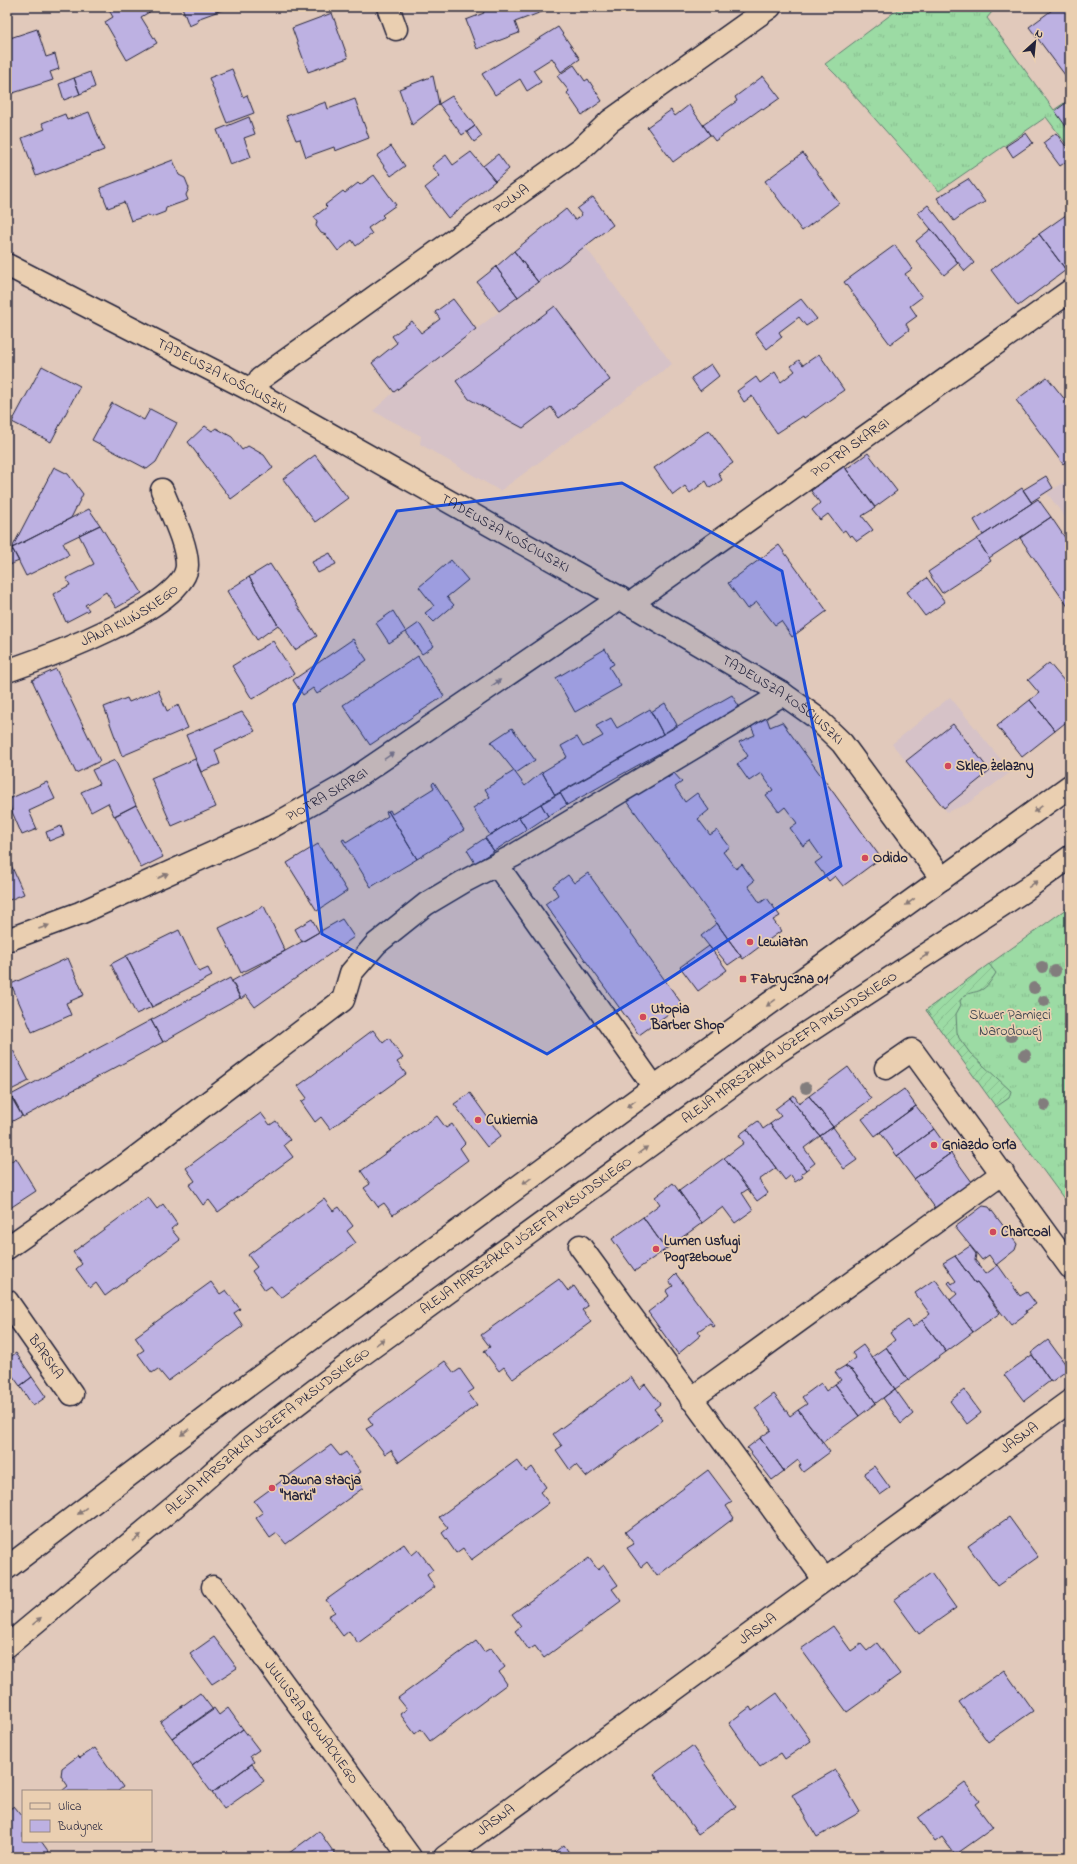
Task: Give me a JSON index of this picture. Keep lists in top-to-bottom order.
{
  "streets": {
    "street": [
      "POLNA",
      "TADEUSZA KOŚCIUSZKI",
      "PIOTRA SKARGI",
      "JANA KILIŃSKIEGO",
      "ALEJA MARSZAŁKA JÓZEFA PIŁSUDSKIEGO",
      "BARSKA",
      "JASNA",
      "JULIUSZA SŁOWACKIEGO"
    ]
  },
  "crossings": [
    ["POLNA", "TADEUSZA KOŚCIUSZKI"],
    ["TADEUSZA KOŚCIUSZKI", "PIOTRA SKARGI"]
  ],
  "parks": ["Skwer Pamięci Narodowej"],
  "places": {
    "other": [
      "Sklep żelazny",
      "Odido",
      "Lewiatan",
      "Utopia Barber Shop",
      "Cukiernia",
      "Gniazdo Orła",
      "Charcoal",
      "Lumen Usługi Pogrzebowe",
      "Dawna stacja \"Marki\""
    ],
    "transit": ["Fabryczna 01"]
  },
  "legend": ["Ulica", "Budynek"],
  "north": "top right"
}
